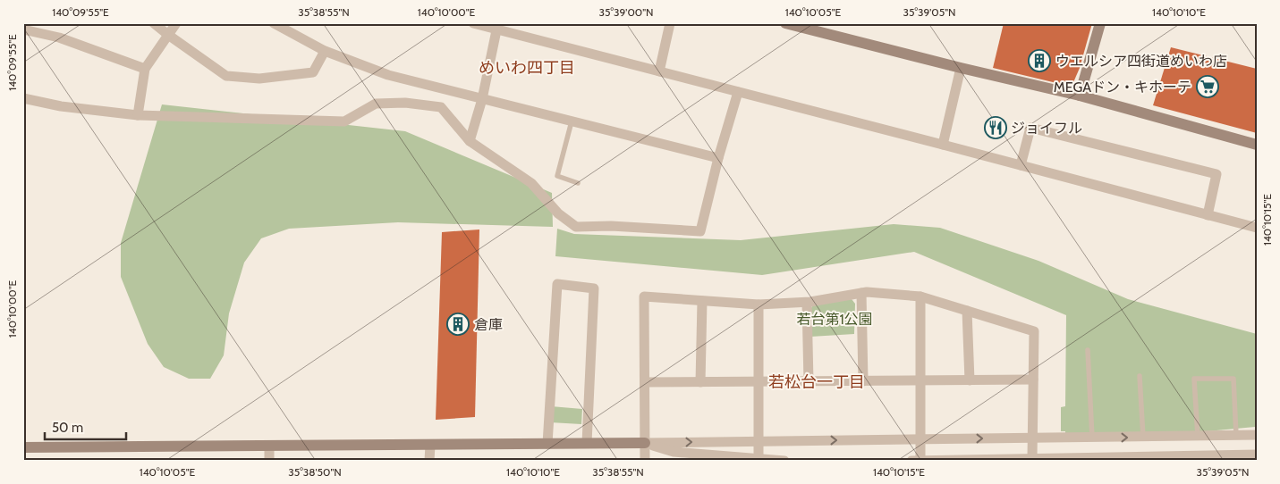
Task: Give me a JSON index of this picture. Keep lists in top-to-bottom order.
{
  "districts": ["めいわ四丁目", "若松台一丁目"],
  "parks": ["若台第1公園"],
  "places": {
    "building": ["ウエルシア四街道めいわ店", "倉庫"],
    "supermarket": ["MEGAドン・キホーテ"],
    "restaurant": ["ジョイフル"]
  },
  "scale_bar": "50 m",
  "coordinates": [
    "140°09'55\"E",
    "35°38'55\"N",
    "140°10'00\"E",
    "35°39'00\"N",
    "140°10'05\"E",
    "35°39'05\"N",
    "140°10'10\"E",
    "140°10'15\"E",
    "35°38'50\"N"
  ]
}
